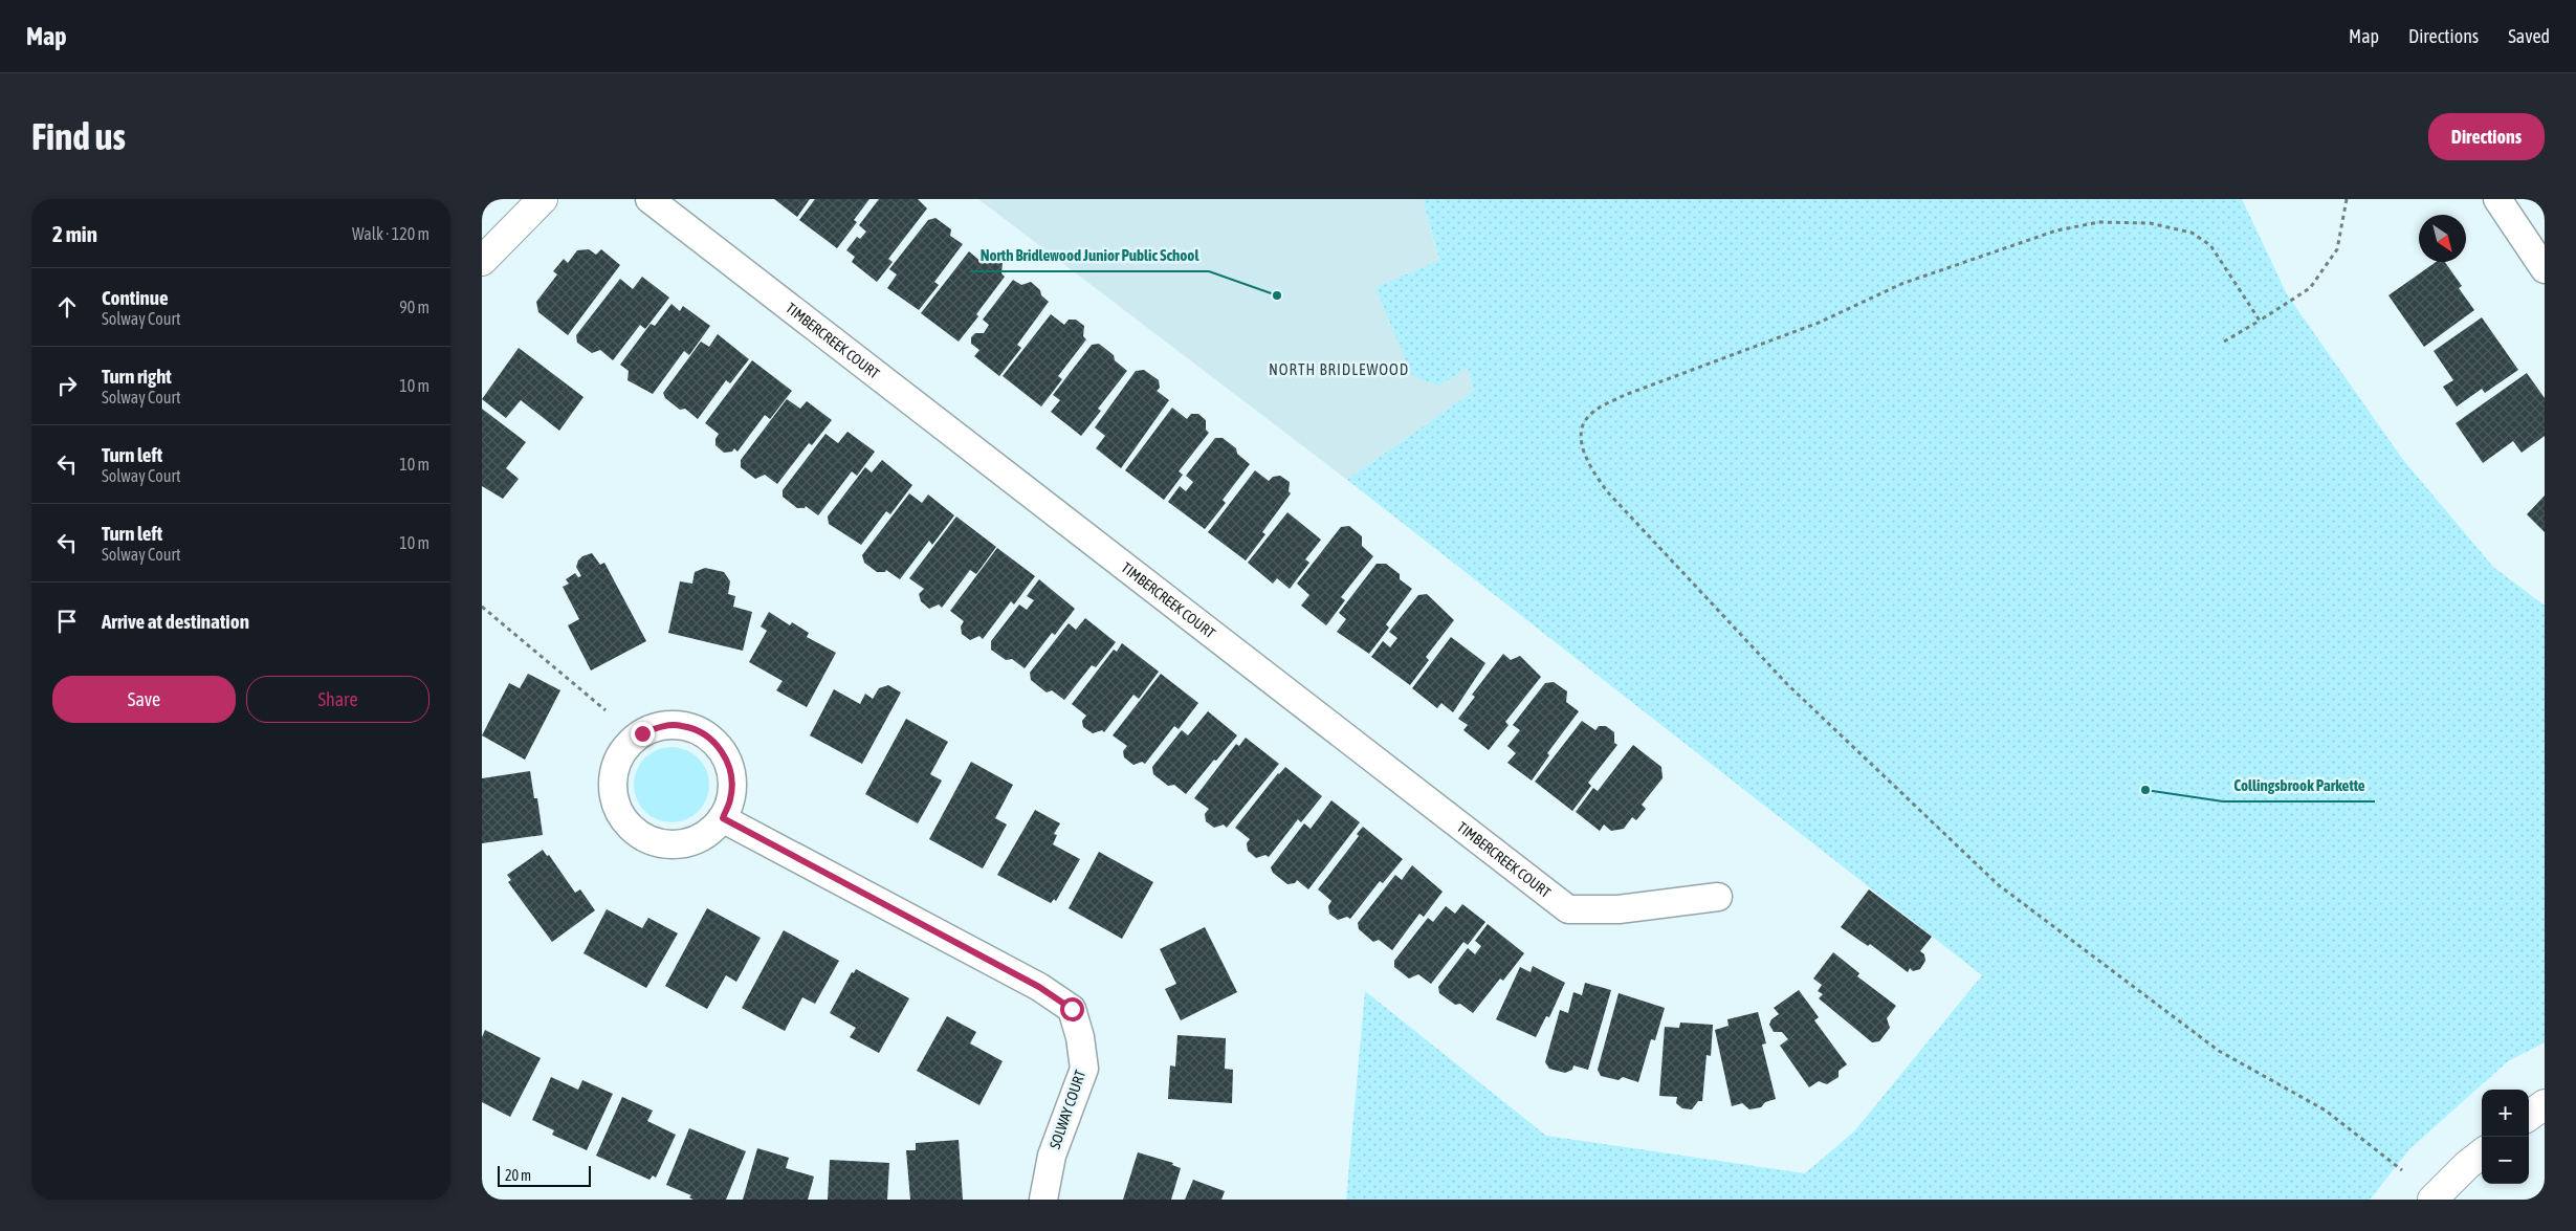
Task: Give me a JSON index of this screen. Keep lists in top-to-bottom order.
{
  "streets": {
    "street": ["TIMBERCREEK COURT", "SOLWAY COURT"]
  },
  "districts": ["NORTH BRIDLEWOOD"],
  "places": ["North Bridlewood Junior Public School", "Collingsbrook Parkette"],
  "scale_bar": "20 m",
  "north": "bottom right",
  "page": {
    "header": "Map",
    "nav": ["Map", "Directions", "Saved"],
    "buttons": [
      "Directions",
      ["Save", "Share"]
    ],
    "title": "Find us",
    "heading": ["2 min", "Walk · 120 m"],
    "list": [
      ["Continue", "Solway Court", "90 m"],
      ["Turn right", "Solway Court", "10 m"],
      ["Turn left", "Solway Court", "10 m"],
      ["Turn left", "Solway Court", "10 m"],
      "Arrive at destination"
    ],
    "map_buttons": ["+", "−"],
    "scale": "20 m"
  }
}
